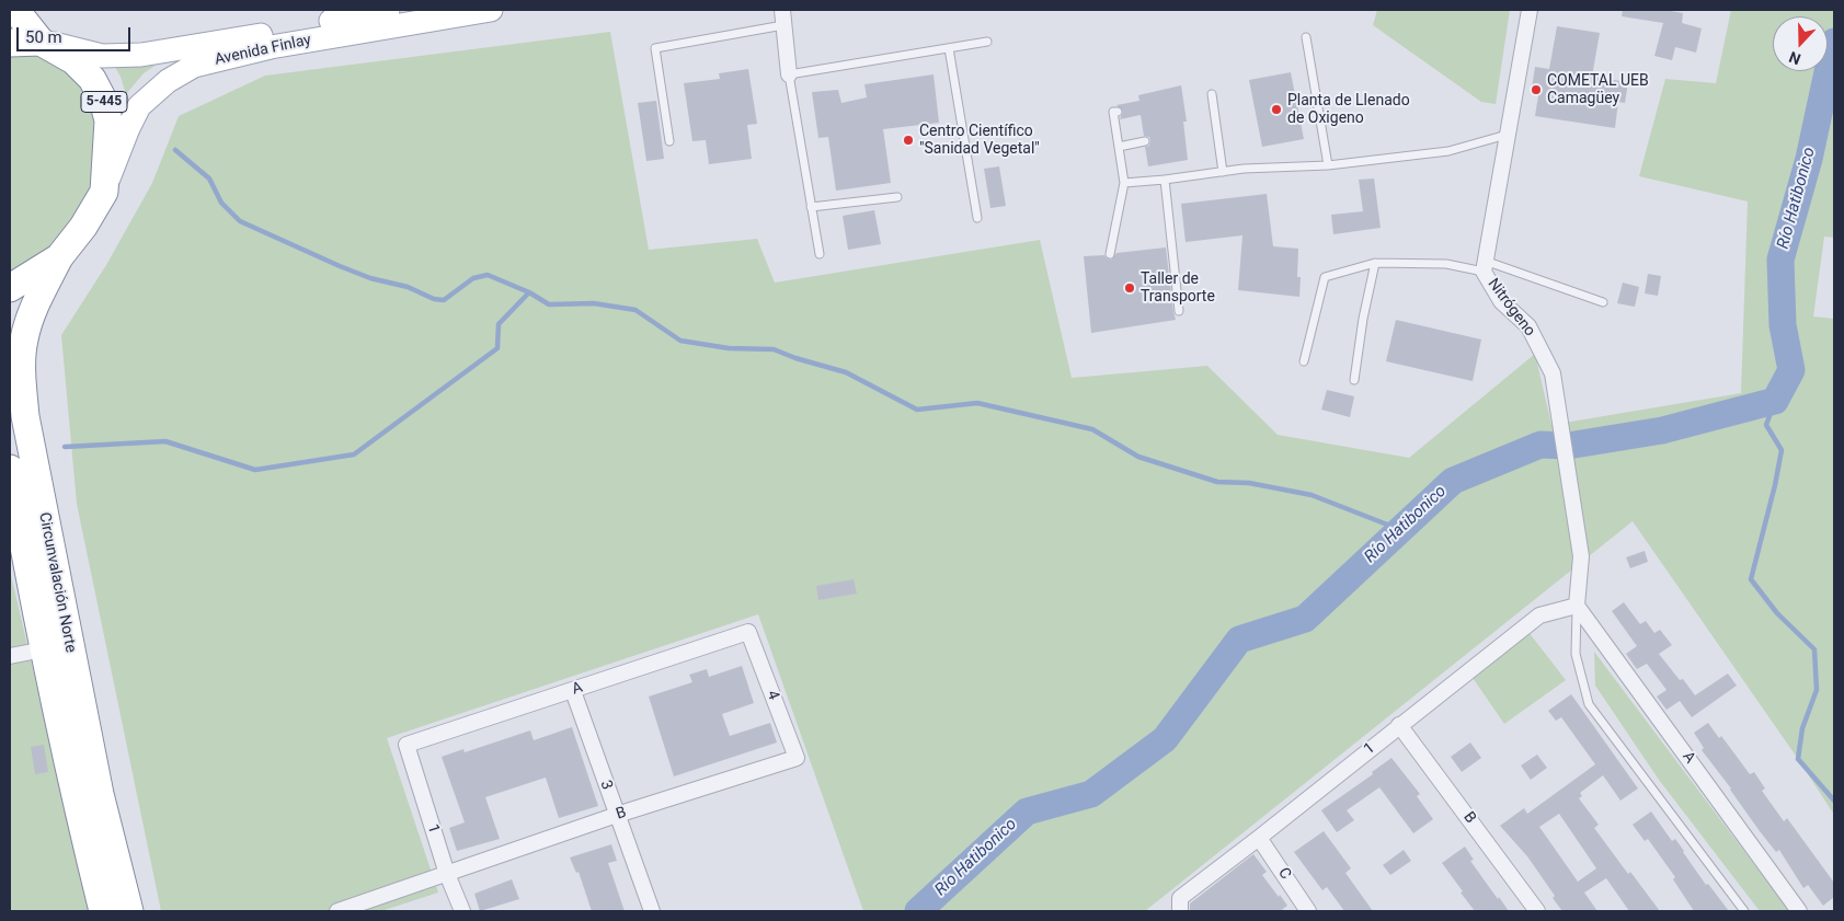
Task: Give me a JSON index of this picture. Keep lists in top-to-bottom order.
{
  "streets": {
    "highway": ["5-445", "Circunvalación Norte"],
    "main road": ["Avenida Finlay"],
    "street": [
      "Nitrógeno",
      "A",
      "4",
      "1",
      "3",
      "B",
      "C"
    ]
  },
  "crossings": [
    ["Avenida Finlay", "5-445"],
    ["5-445", "Circunvalación Norte"],
    ["Nitrógeno", "A"],
    ["Nitrógeno", "1"],
    ["A", "4"],
    ["A", "1"],
    ["A", "3"],
    ["4", "B"],
    ["1", "B"],
    ["1", "C"],
    ["3", "B"]
  ],
  "water": ["Río Hatibonico"],
  "places": [
    "COMETAL UEB Camagüey",
    "Planta de Llenado de Oxigeno",
    "Centro Científico \"Sanidad Vegetal\"",
    "Taller de Transporte"
  ],
  "scale_bar": "50 m",
  "north": "bottom"
}
